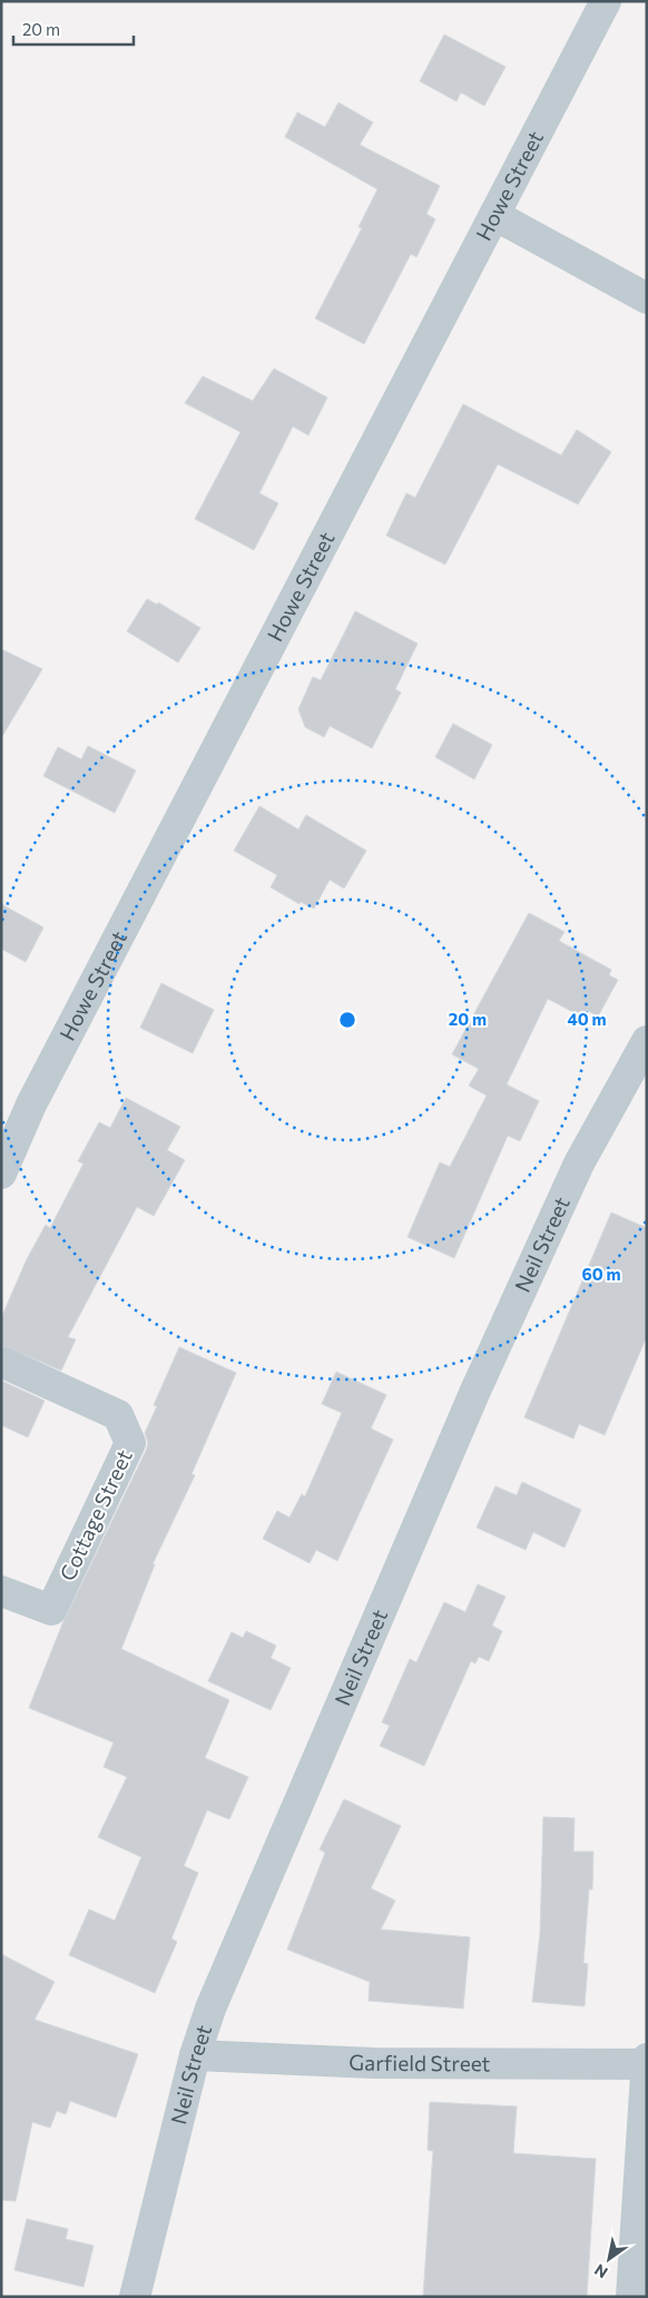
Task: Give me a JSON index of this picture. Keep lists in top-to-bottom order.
{
  "streets": {
    "street": [
      "Howe Street",
      "Neil Street",
      "Cottage Street",
      "Garfield Street"
    ]
  },
  "crossings": [
    ["Neil Street", "Garfield Street"]
  ],
  "scale_bar": "20 m",
  "north": "bottom left",
  "rings": ["20 m", "40 m", "60 m"]
}
